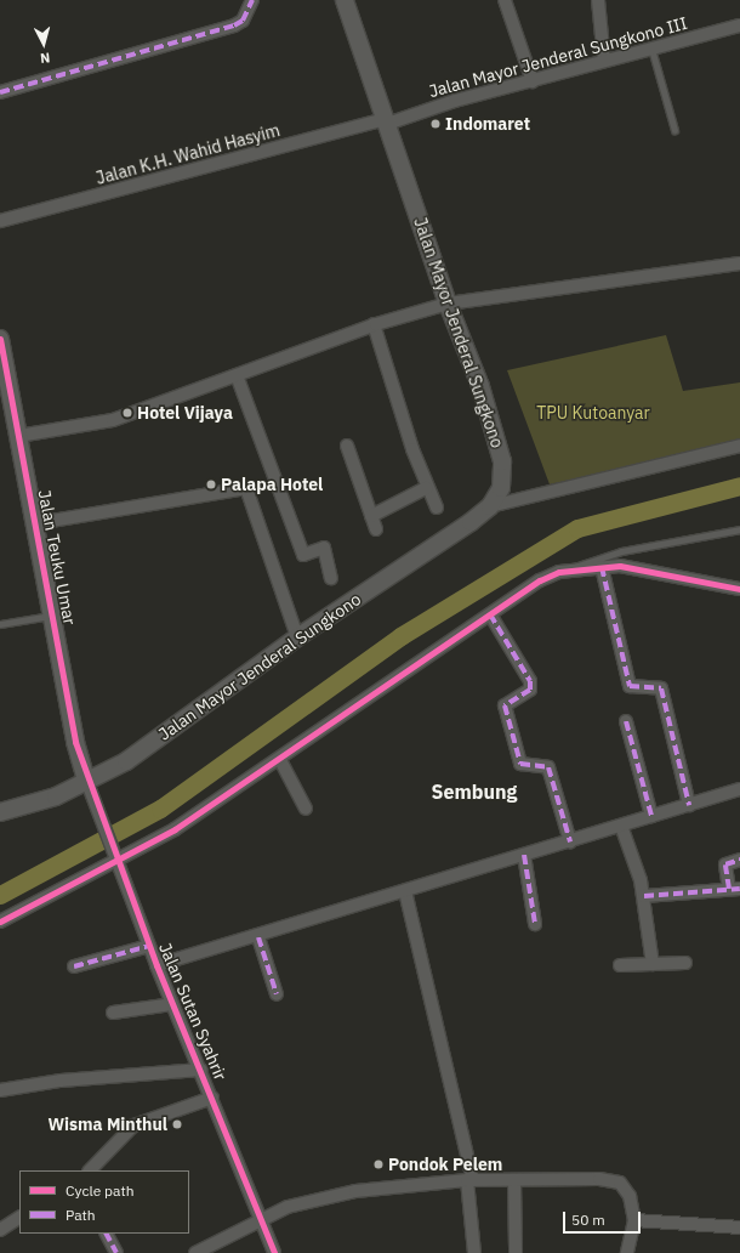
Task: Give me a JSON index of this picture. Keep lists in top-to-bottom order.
{
  "streets": {
    "main road": ["Jalan Mayor Jenderal Sungkono", "Jalan Teuku Umar"],
    "street": ["Jalan Mayor Jenderal Sungkono III", "Jalan K.H. Wahid Hasyim", "Jalan Sutan Syahrir"]
  },
  "crossings": [
    ["Jalan Mayor Jenderal Sungkono III", "Jalan K.H. Wahid Hasyim"],
    ["Jalan Mayor Jenderal Sungkono III", "Jalan Mayor Jenderal Sungkono"],
    ["Jalan K.H. Wahid Hasyim", "Jalan Mayor Jenderal Sungkono"],
    ["Jalan Mayor Jenderal Sungkono", "Jalan Teuku Umar"],
    ["Jalan Mayor Jenderal Sungkono", "Jalan Sutan Syahrir"],
    ["Jalan Teuku Umar", "Jalan Sutan Syahrir"]
  ],
  "districts": ["Sembung"],
  "parks": ["TPU Kutoanyar"],
  "places": [
    "Indomaret",
    "Hotel Vijaya",
    "Palapa Hotel",
    "Wisma Minthul",
    "Pondok Pelem"
  ],
  "legend": ["Cycle path", "Path"],
  "scale_bar": "50 m",
  "north": "bottom"
}
